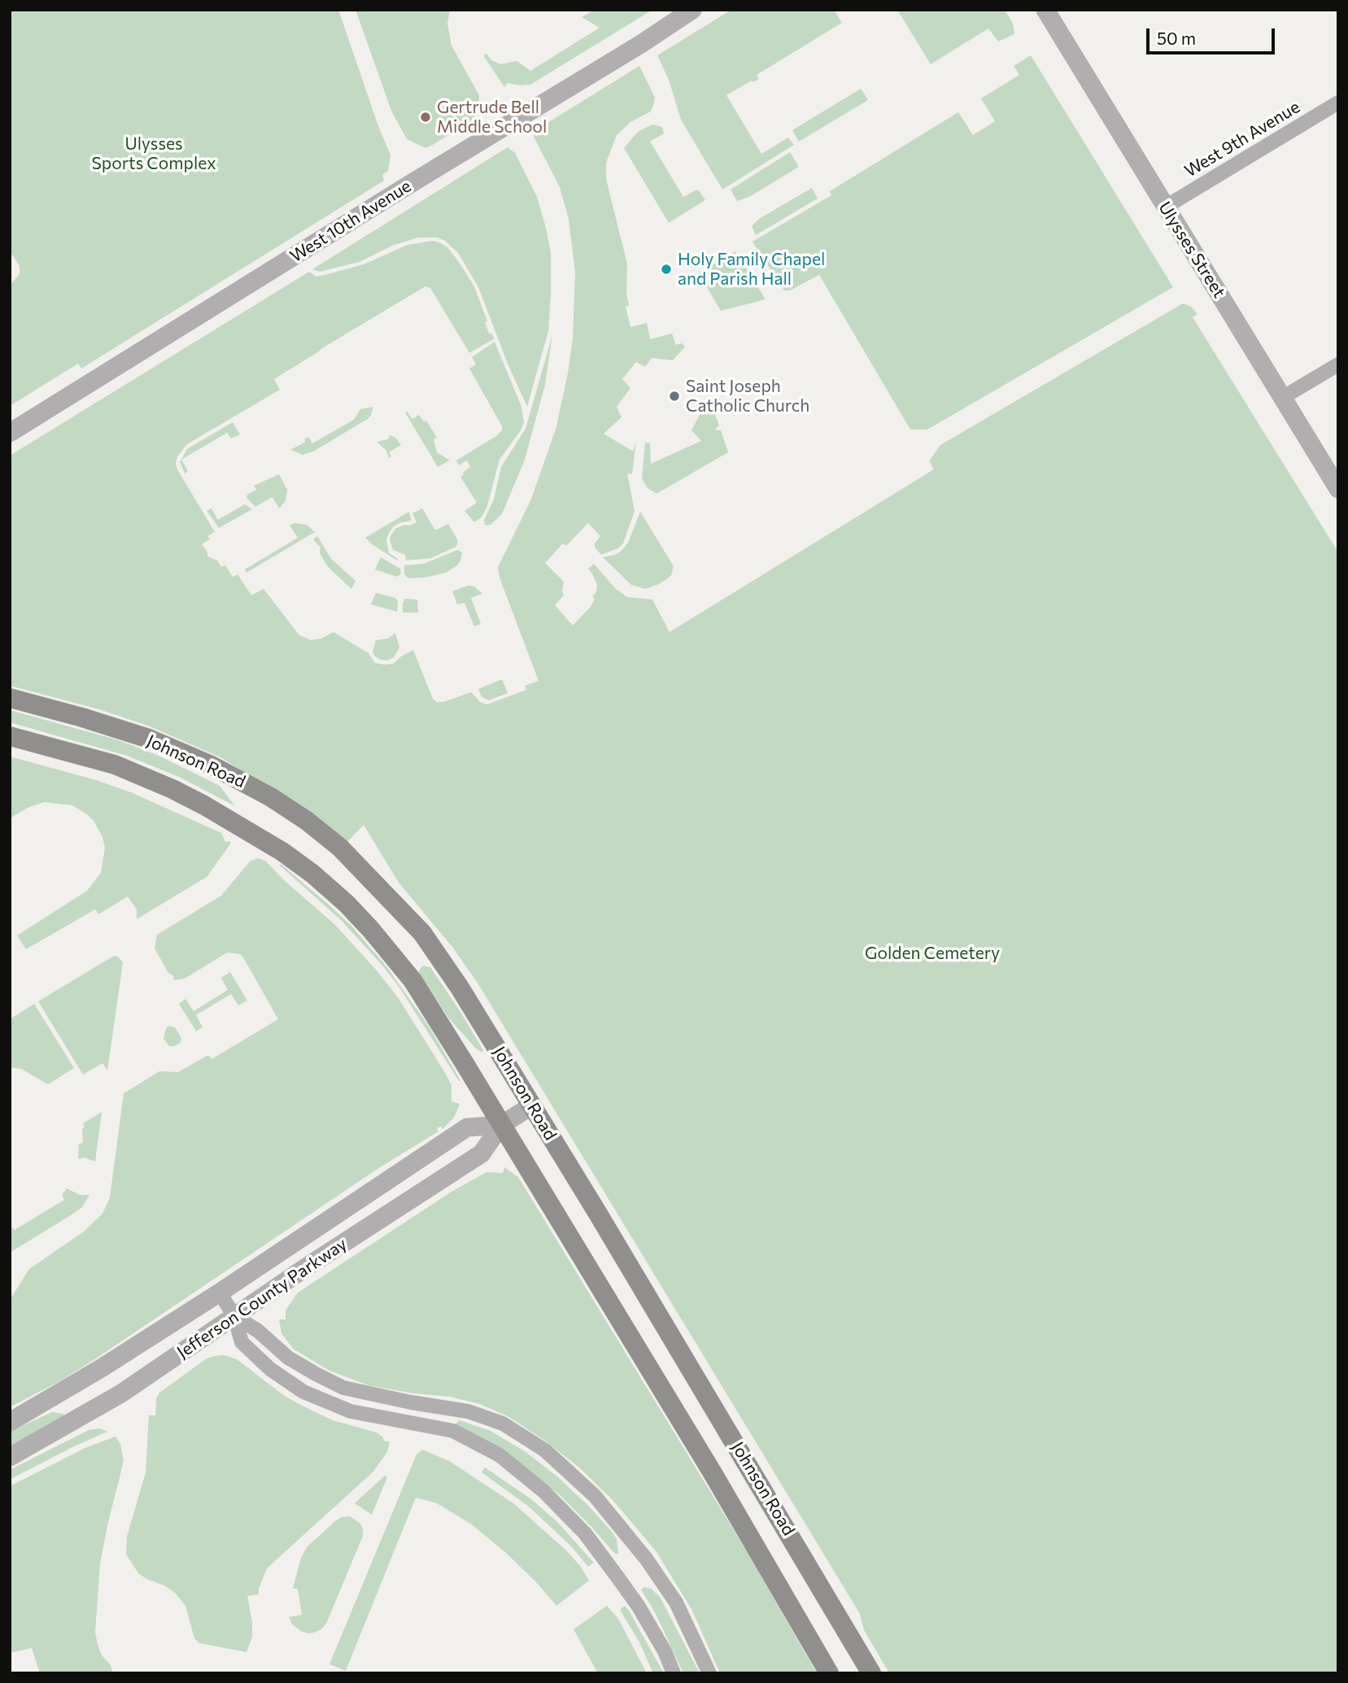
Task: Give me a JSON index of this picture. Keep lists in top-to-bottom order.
{
  "streets": {
    "main road": ["Johnson Road"],
    "street": [
      "West 9th Avenue",
      "West 10th Avenue",
      "Ulysses Street",
      "Jefferson County Parkway"
    ]
  },
  "crossings": [
    ["West 9th Avenue", "Ulysses Street"],
    ["Johnson Road", "Jefferson County Parkway"]
  ],
  "parks": ["Ulysses Sports Complex", "Golden Cemetery"],
  "places": ["Gertrude Bell Middle School", "Holy Family Chapel and Parish Hall", "Saint Joseph Catholic Church"],
  "scale_bar": "50 m"
}
